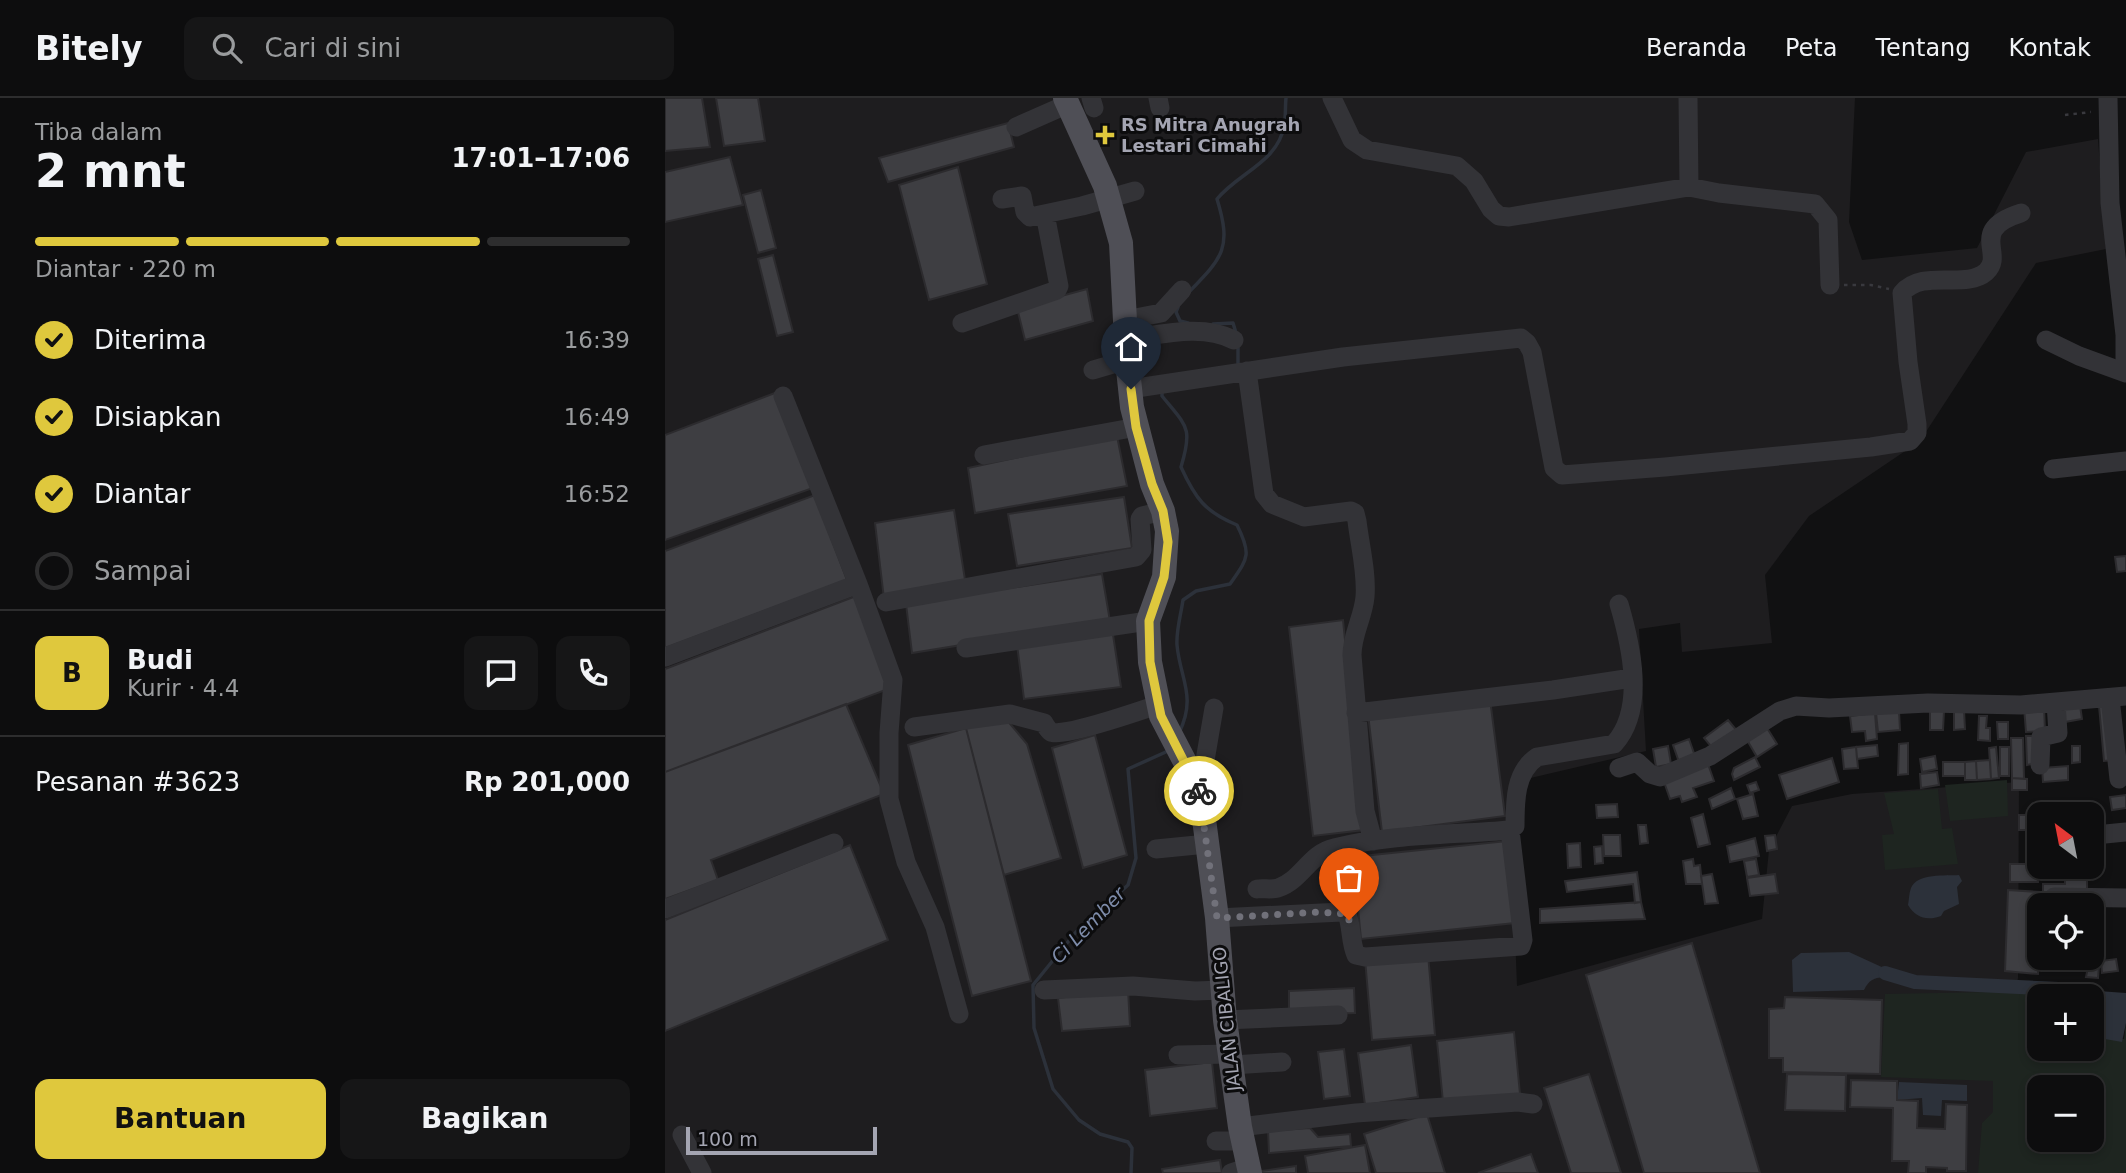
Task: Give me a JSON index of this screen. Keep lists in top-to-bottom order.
{
  "streets": {
    "main road": ["JALAN CIBALIGO"]
  },
  "water": ["Ci Lember"],
  "places": {
    "health": ["RS Mitra Anugrah Lestari Cimahi"]
  },
  "scale_bar": "100 m",
  "north": "top left",
  "page": {
    "header": "Bitely",
    "search": "Cari di sini",
    "nav": [
      "Beranda",
      "Peta",
      "Tentang",
      "Kontak"
    ],
    "heading": ["2 mnt", "Tiba dalam", "17:01–17:06"],
    "panel": [
      "Budi",
      "Kurir · 4.4",
      "Pesanan #3623",
      "Rp 201,000"
    ],
    "bar": "Diantar · 220 m",
    "list": [
      ["Diterima", "16:39"],
      ["Disiapkan", "16:49"],
      ["Diantar", "16:52"],
      "Sampai"
    ],
    "round": "B",
    "map_buttons": ["+", "−"],
    "buttons": ["Bantuan", "Bagikan"],
    "scale": "100 m"
  }
}
